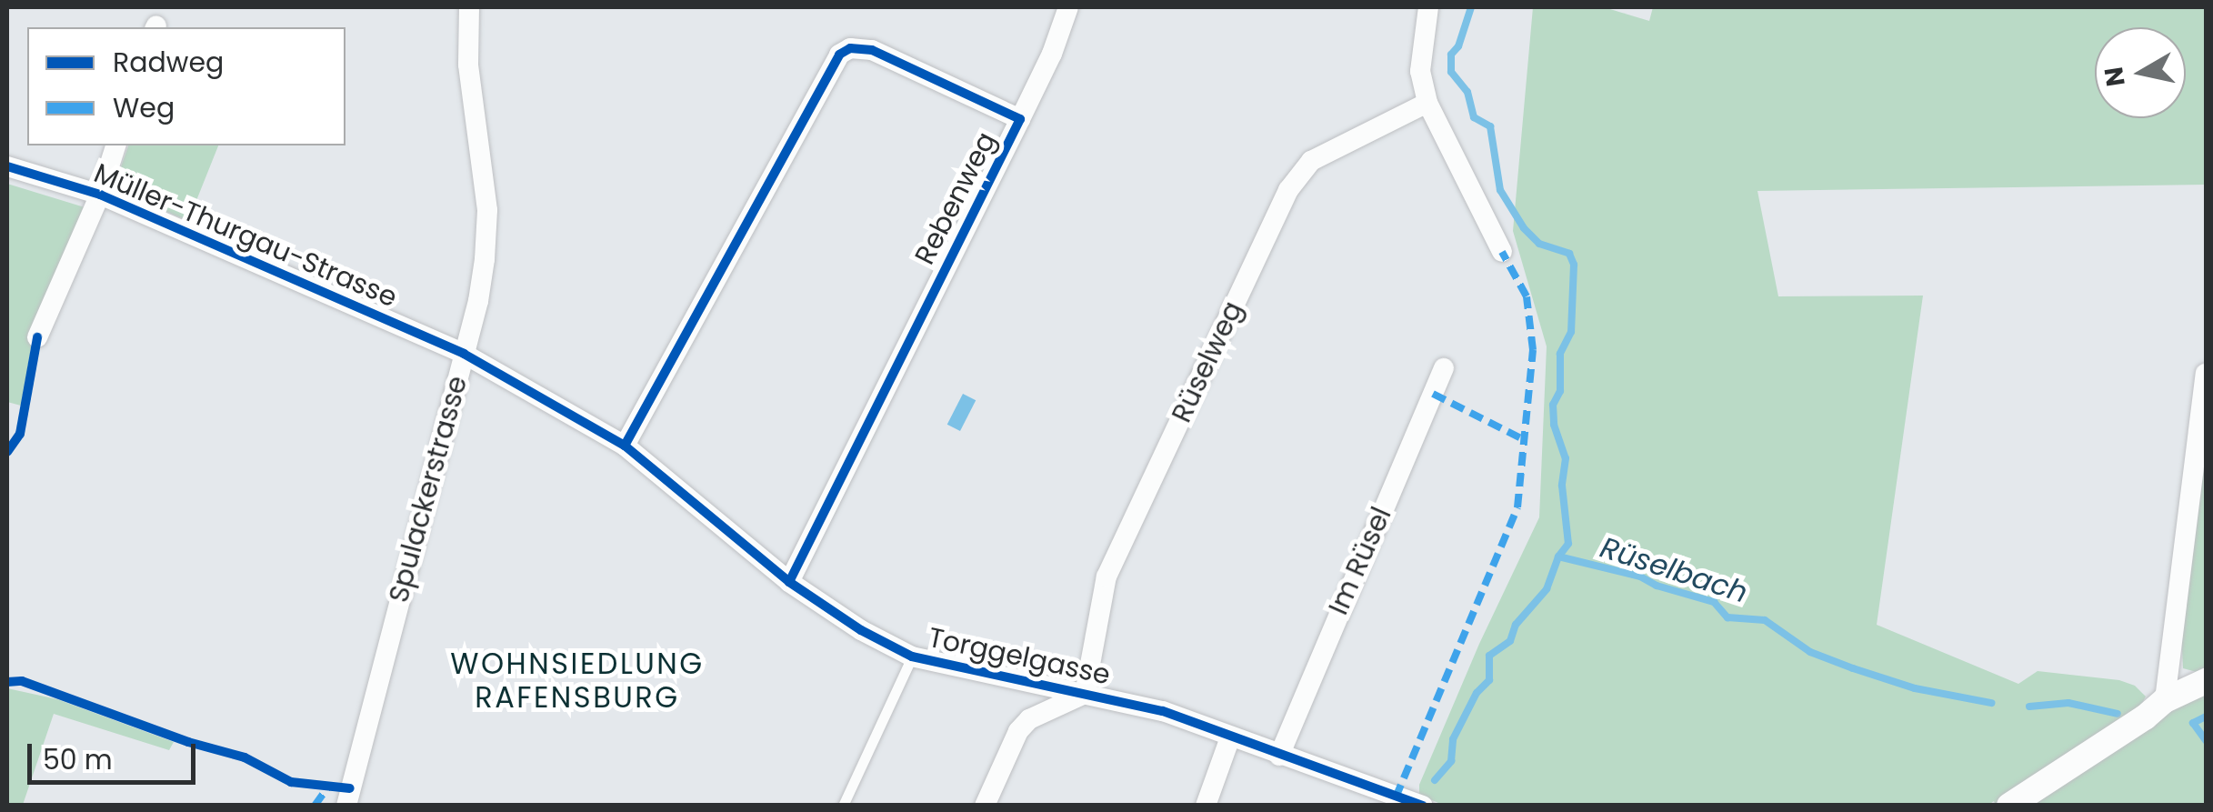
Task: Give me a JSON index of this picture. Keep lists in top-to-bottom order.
{
  "streets": {
    "street": [
      "Rebenweg",
      "Müller-Thurgau-Strasse",
      "Rüselweg",
      "Spulackerstrasse",
      "Im Rüsel",
      "Torggelgasse"
    ]
  },
  "crossings": [
    ["Rebenweg", "Torggelgasse"],
    ["Müller-Thurgau-Strasse", "Spulackerstrasse"],
    ["Müller-Thurgau-Strasse", "Torggelgasse"],
    ["Rüselweg", "Torggelgasse"],
    ["Spulackerstrasse", "Torggelgasse"],
    ["Im Rüsel", "Torggelgasse"]
  ],
  "districts": ["WOHNSIEDLUNG RAFENSBURG"],
  "water": ["Rüselbach"],
  "legend": ["Radweg", "Weg"],
  "scale_bar": "50 m",
  "north": "left"
}
